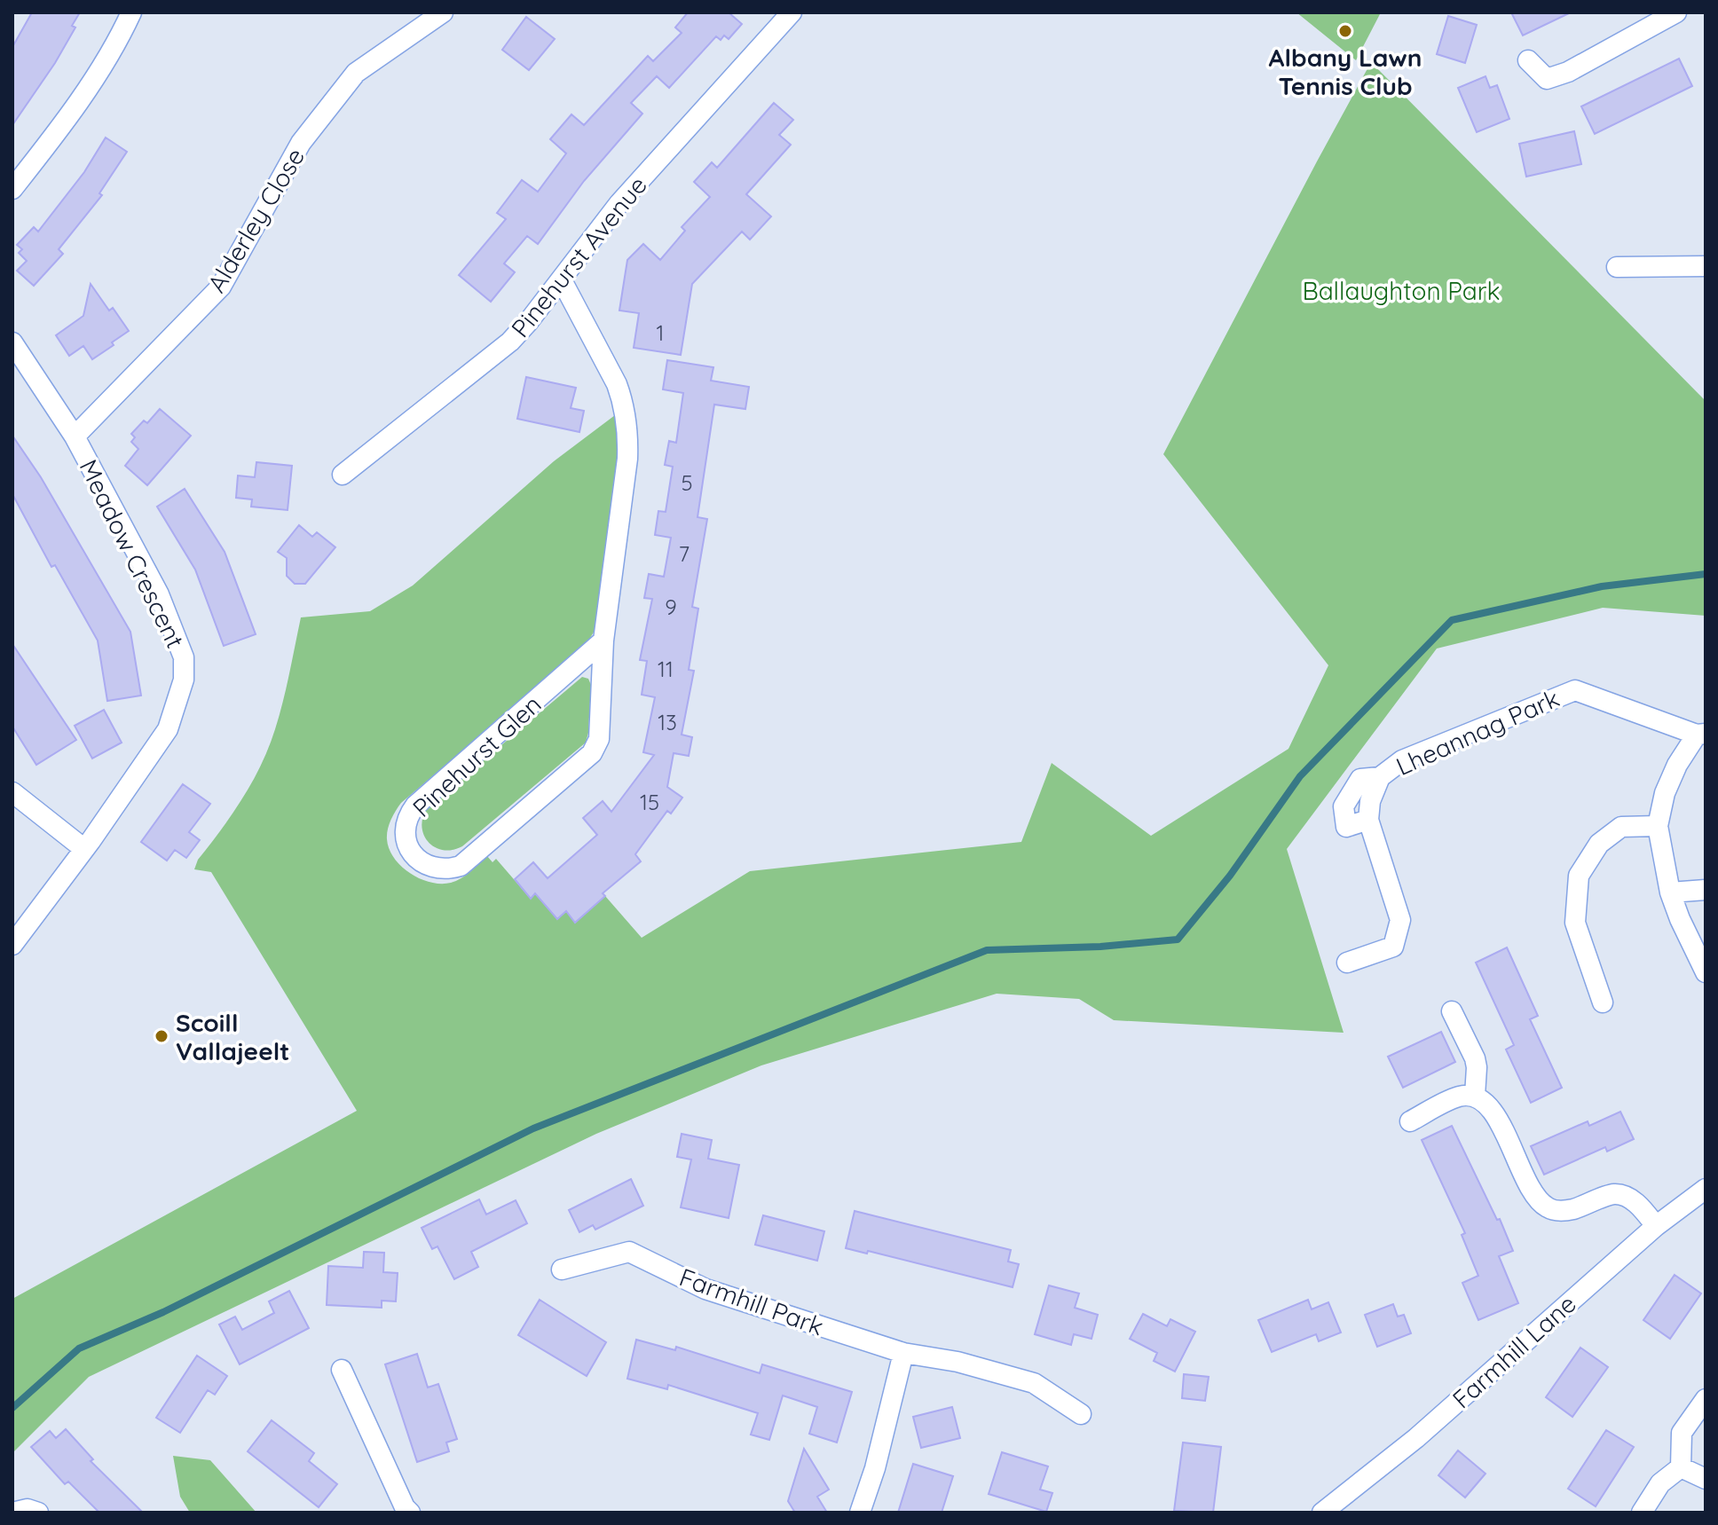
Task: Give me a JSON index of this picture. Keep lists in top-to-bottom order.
{
  "streets": {
    "street": [
      "Alderley Close",
      "Pinehurst Avenue",
      "Meadow Crescent",
      "Lheannag Park",
      "Pinehurst Glen",
      "Farmhill Park",
      "Farmhill Lane"
    ]
  },
  "crossings": [
    ["Alderley Close", "Meadow Crescent"],
    ["Pinehurst Avenue", "Pinehurst Glen"]
  ],
  "parks": ["Ballaughton Park"],
  "places": ["Albany Lawn Tennis Club", "Scoill Vallajeelt"],
  "house_numbers": [
    "1",
    "5",
    "7",
    "9",
    "11",
    "13",
    "15"
  ]
}
